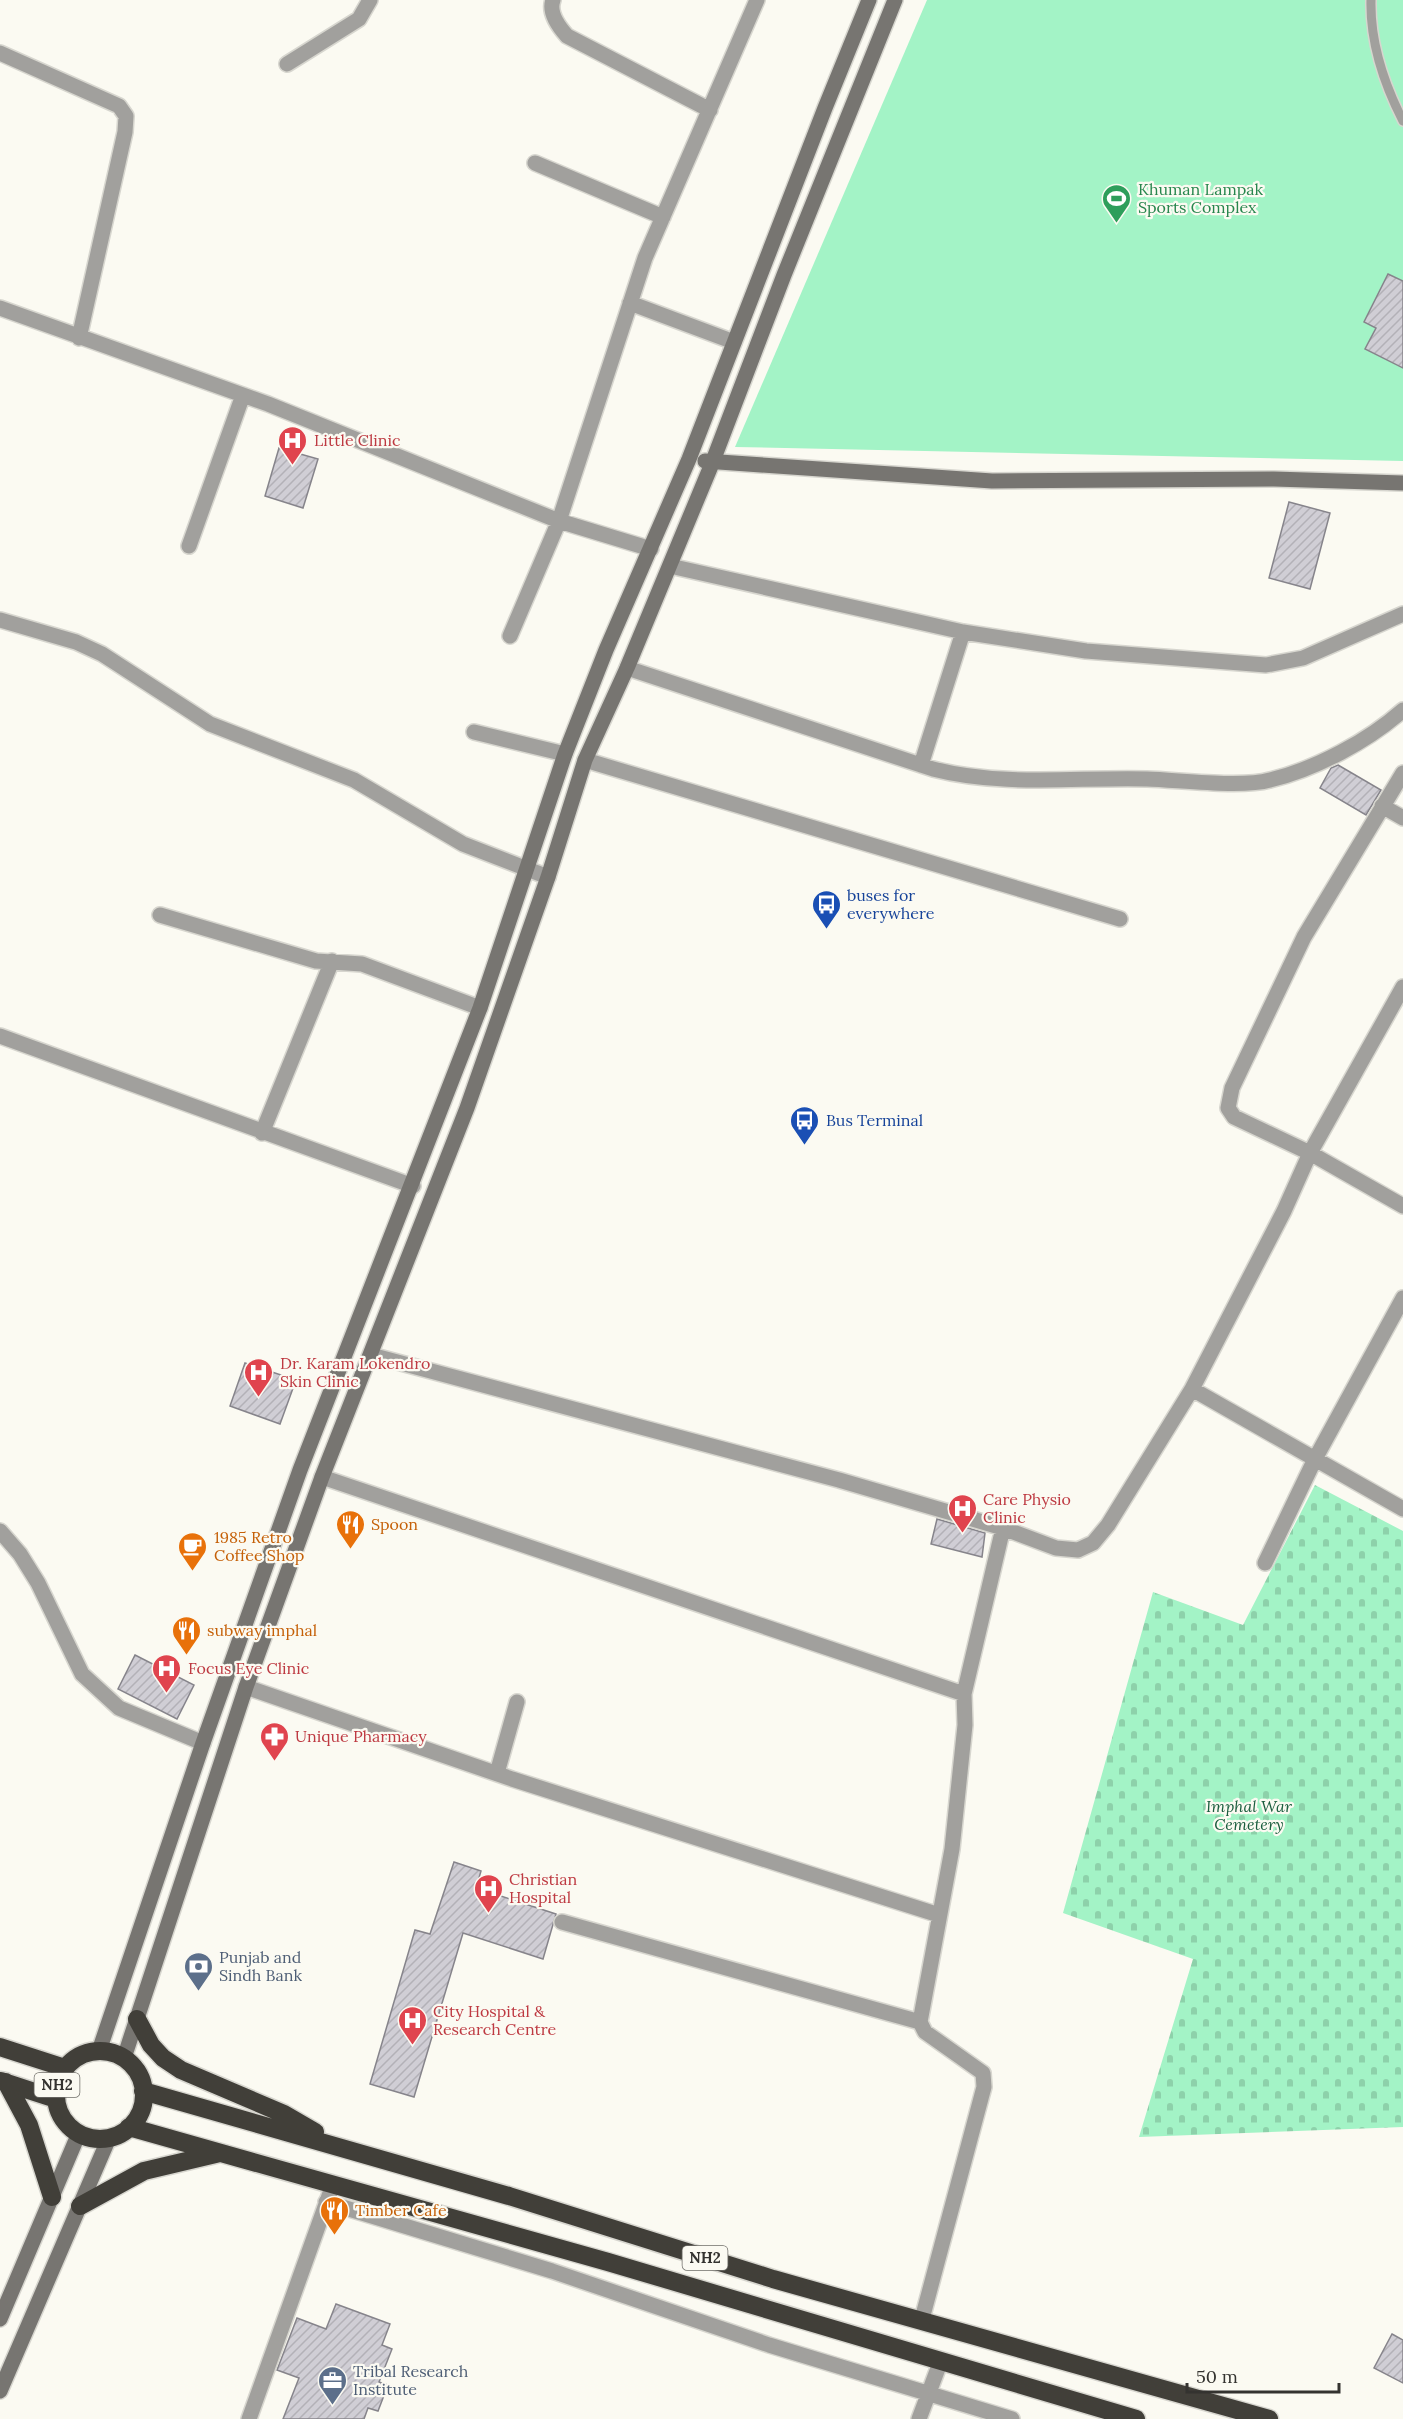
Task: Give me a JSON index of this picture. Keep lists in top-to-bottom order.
{
  "streets": {
    "highway": ["NH2"]
  },
  "parks": ["Imphal War Cemetery"],
  "places": {
    "sports": ["Khuman Lampak Sports Complex"],
    "hospital": [
      "Little Clinic",
      "Dr. Karam Lokendro Skin Clinic",
      "Care Physio Clinic",
      "Focus Eye Clinic",
      "Christian Hospital",
      "City Hospital & Research Centre"
    ],
    "bus stop": ["buses for everywhere", "Bus Terminal"],
    "restaurant": ["Spoon", "subway imphal", "Timber Cafe"],
    "cafe": ["1985 Retro Coffee Shop"],
    "pharmacy": ["Unique Pharmacy"],
    "bank": ["Punjab and Sindh Bank"],
    "office": ["Tribal Research Institute"]
  },
  "scale_bar": "50 m"
}
